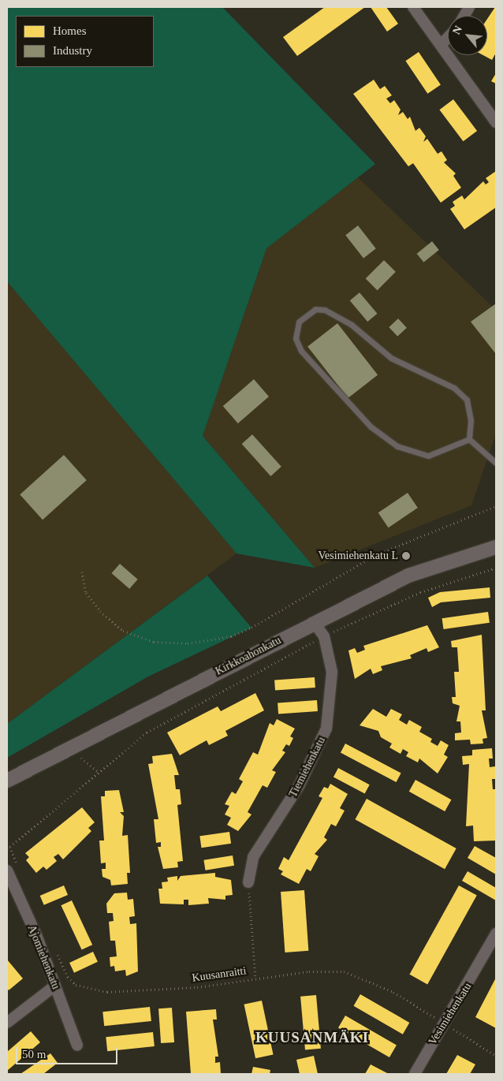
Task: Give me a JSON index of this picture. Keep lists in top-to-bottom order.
{
  "streets": {
    "street": [
      "Kirkkoahonkatu",
      "Tiemiehenkatu",
      "Ajomiehenkatu",
      "Vesimiehenkatu"
    ],
    "path": ["Kuusanraitti"]
  },
  "crossings": [
    ["Kirkkoahonkatu", "Tiemiehenkatu"],
    ["Kuusanraitti", "Vesimiehenkatu"]
  ],
  "districts": ["KUUSANMÄKI"],
  "places": ["Vesimiehenkatu L"],
  "legend": ["Homes", "Industry"],
  "scale_bar": "50 m",
  "north": "top left"
}
